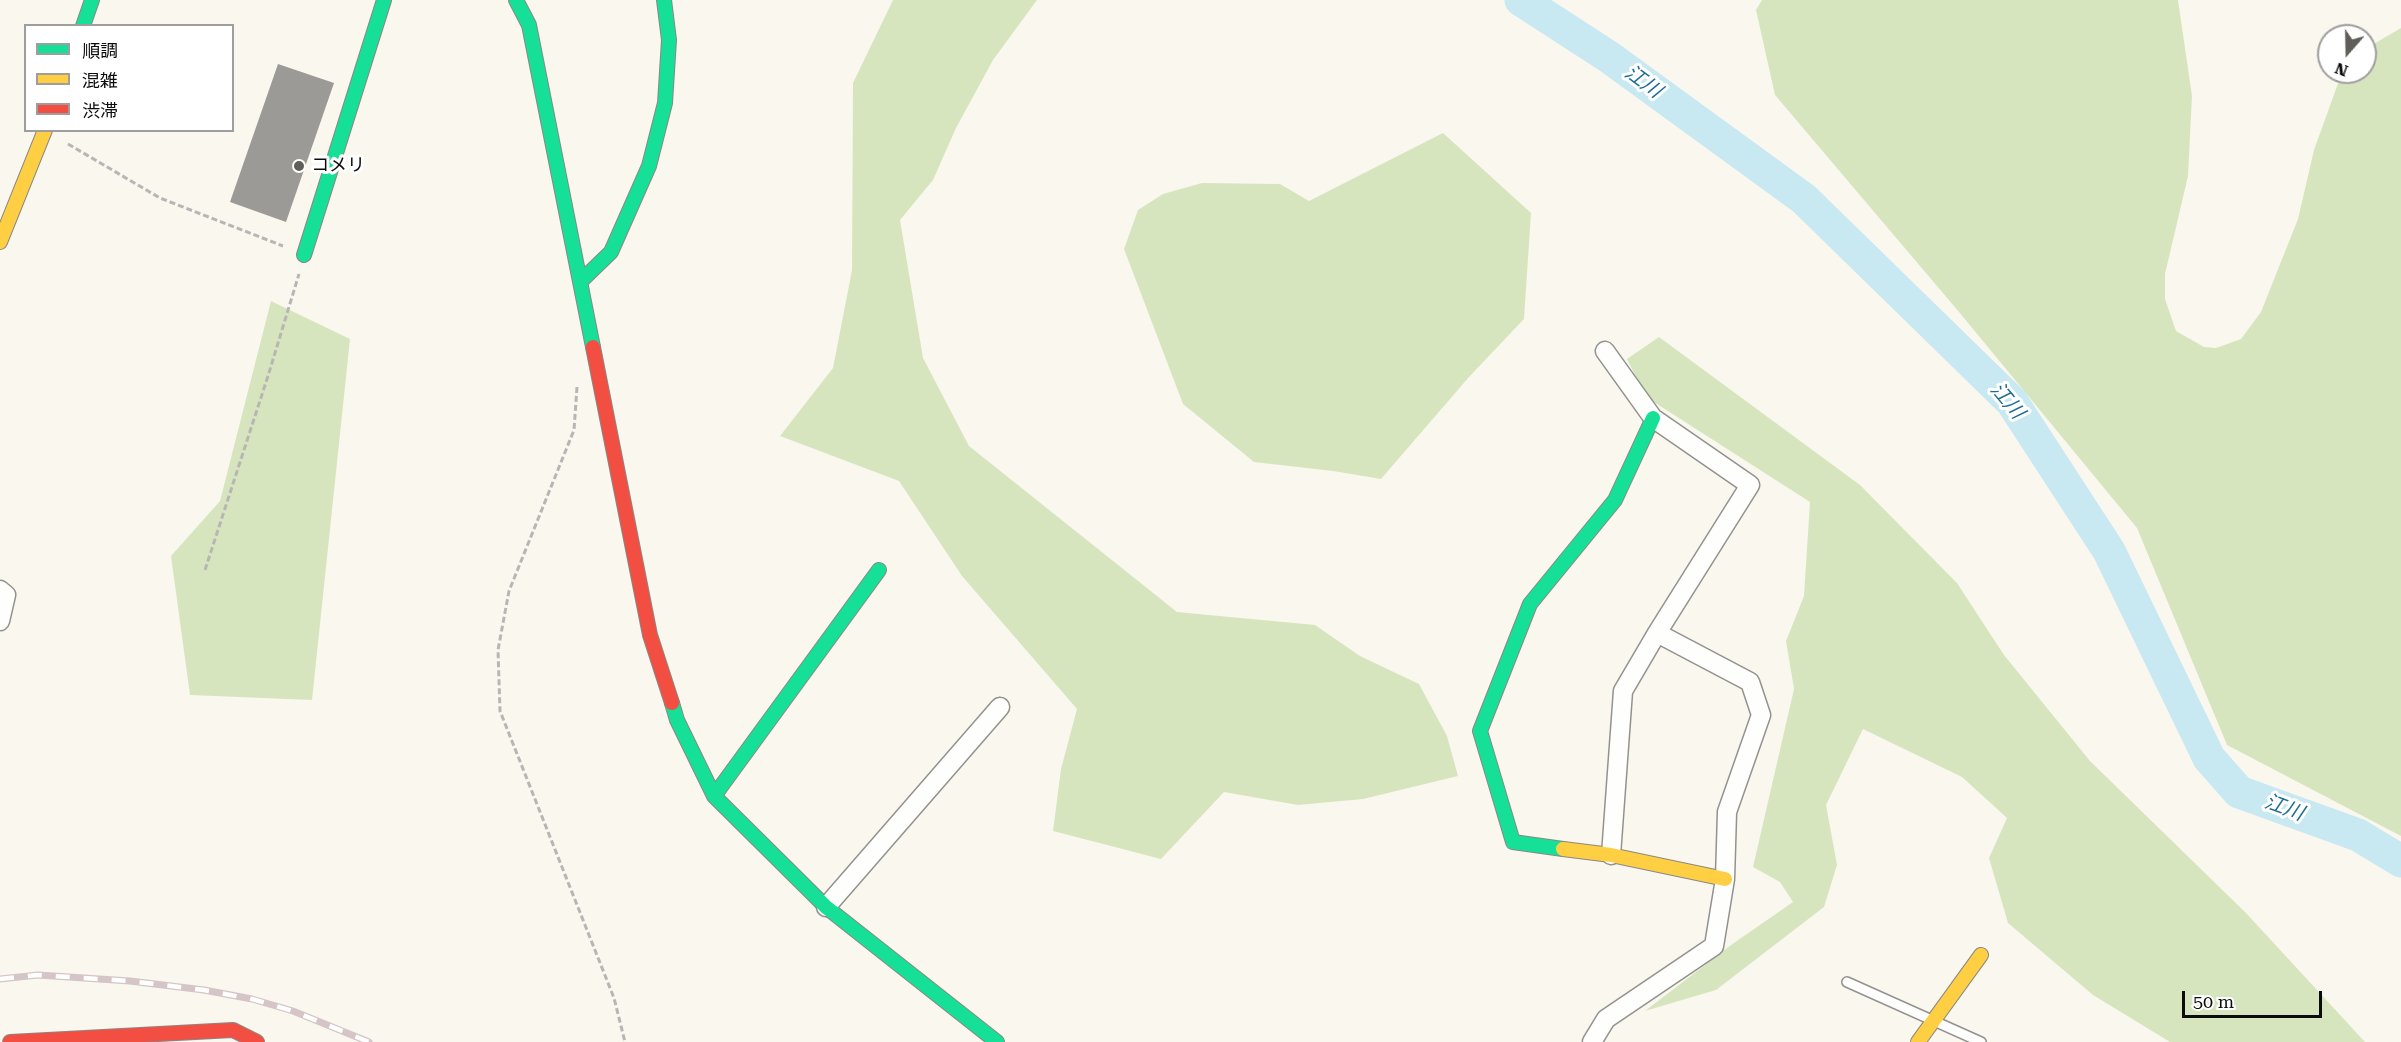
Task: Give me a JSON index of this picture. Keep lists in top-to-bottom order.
{
  "water": ["江川"],
  "places": ["コメリ"],
  "legend": ["順調", "混雑", "渋滞"],
  "scale_bar": "50 m",
  "north": "bottom"
}
